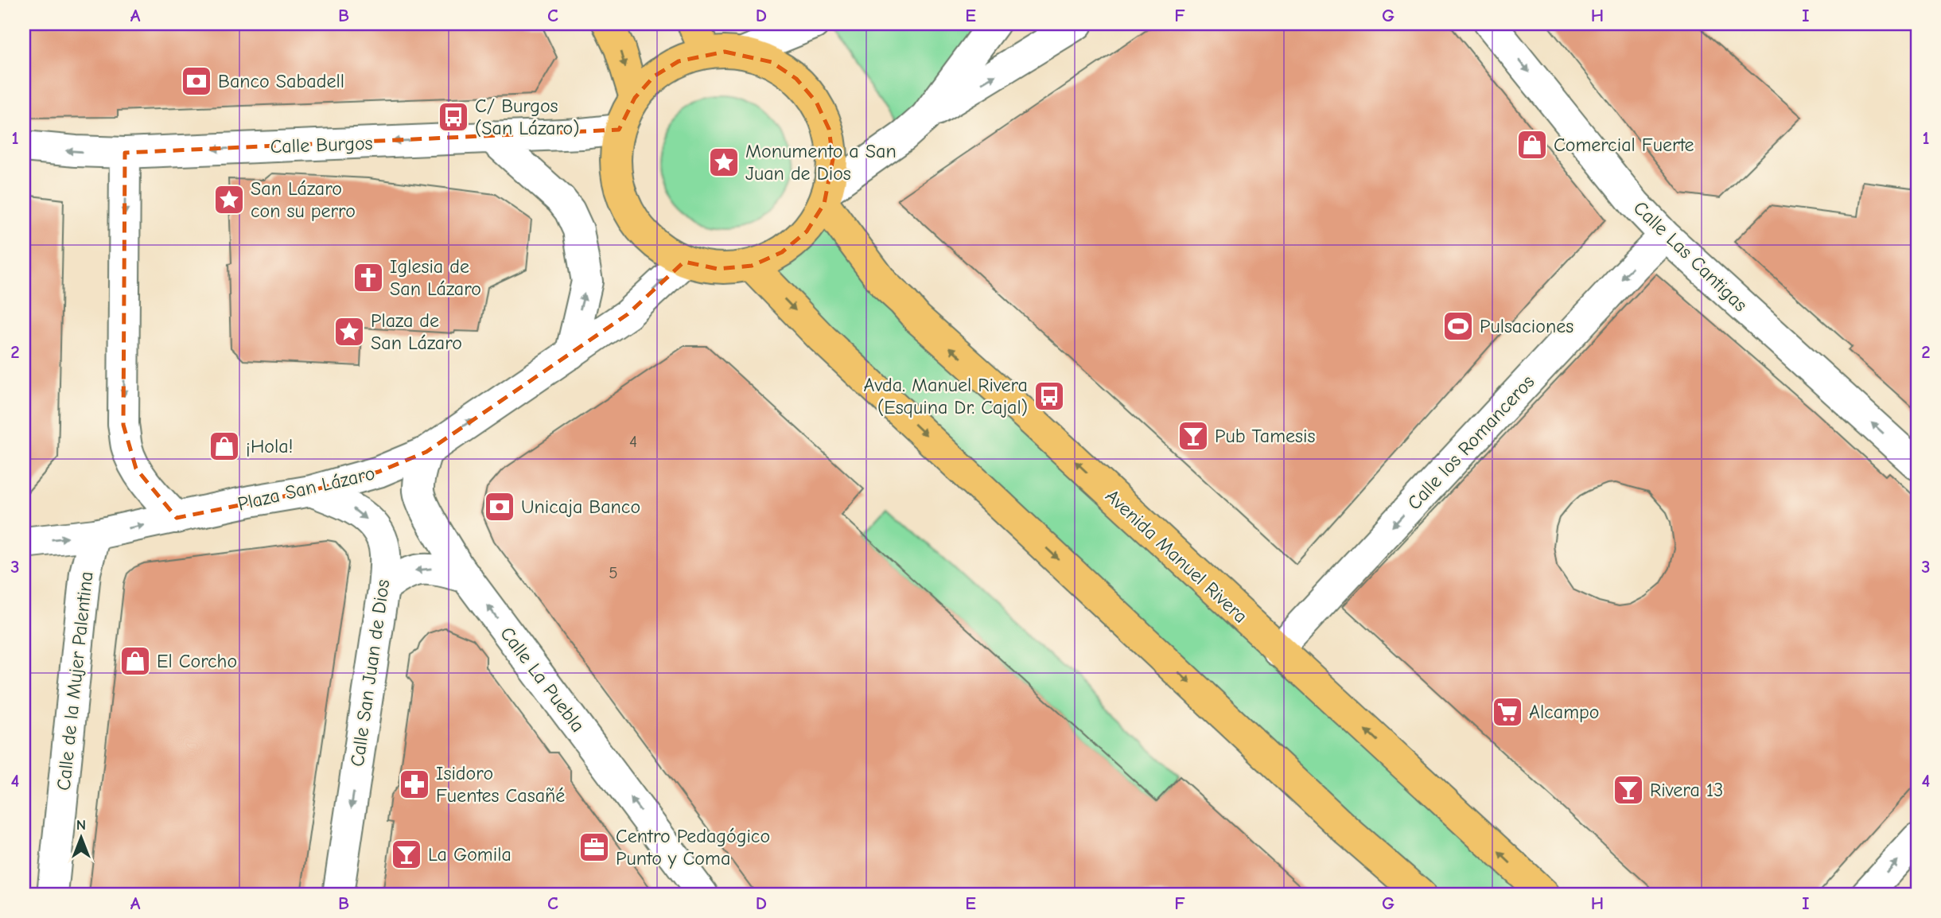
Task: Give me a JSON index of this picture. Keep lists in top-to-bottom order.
{
  "streets": {
    "main road": ["Avenida Manuel Rivera"],
    "street": [
      "Calle Burgos",
      "Calle Las Cantigas",
      "Calle los Romanceros",
      "Plaza San Lázaro",
      "Calle San Juan de Dios",
      "Calle La Puebla",
      "Calle de la Mujer Palentina"
    ]
  },
  "crossings": [
    ["Calle Las Cantigas", "Calle los Romanceros"],
    ["Calle los Romanceros", "Avenida Manuel Rivera"],
    ["Plaza San Lázaro", "Calle San Juan de Dios"],
    ["Plaza San Lázaro", "Calle La Puebla"],
    ["Plaza San Lázaro", "Calle de la Mujer Palentina"]
  ],
  "one_way": [
    "Calle Burgos",
    "Calle los Romanceros",
    "Plaza San Lázaro",
    "Calle San Juan de Dios",
    "Calle La Puebla"
  ],
  "places": {
    "bank": ["Banco Sabadell", "Unicaja Banco"],
    "bus stop": ["C/ Burgos (San Lázaro)", "Avda. Manuel Rivera (Esquina Dr. Cajal)"],
    "shop": ["Comercial Fuerte", "¡Hola!", "El Corcho"],
    "place": ["Monumento a San Juan de Dios", "San Lázaro con su perro", "Plaza de San Lázaro"],
    "church": ["Iglesia de San Lázaro"],
    "sports": ["Pulsaciones"],
    "bar": ["Pub Tamesis", "Rivera 13", "La Gomila"],
    "supermarket": ["Alcampo"],
    "pharmacy": ["Isidoro Fuentes Casañé"],
    "office": ["Centro Pedagógico Punto y Coma"]
  },
  "house_numbers": ["4", "5"],
  "north": "top",
  "grid": {
    "columns": [
      "A",
      "B",
      "C",
      "D",
      "E",
      "F",
      "G",
      "H",
      "I"
    ],
    "rows": [
      "1",
      "2",
      "3",
      "4"
    ]
  }
}
